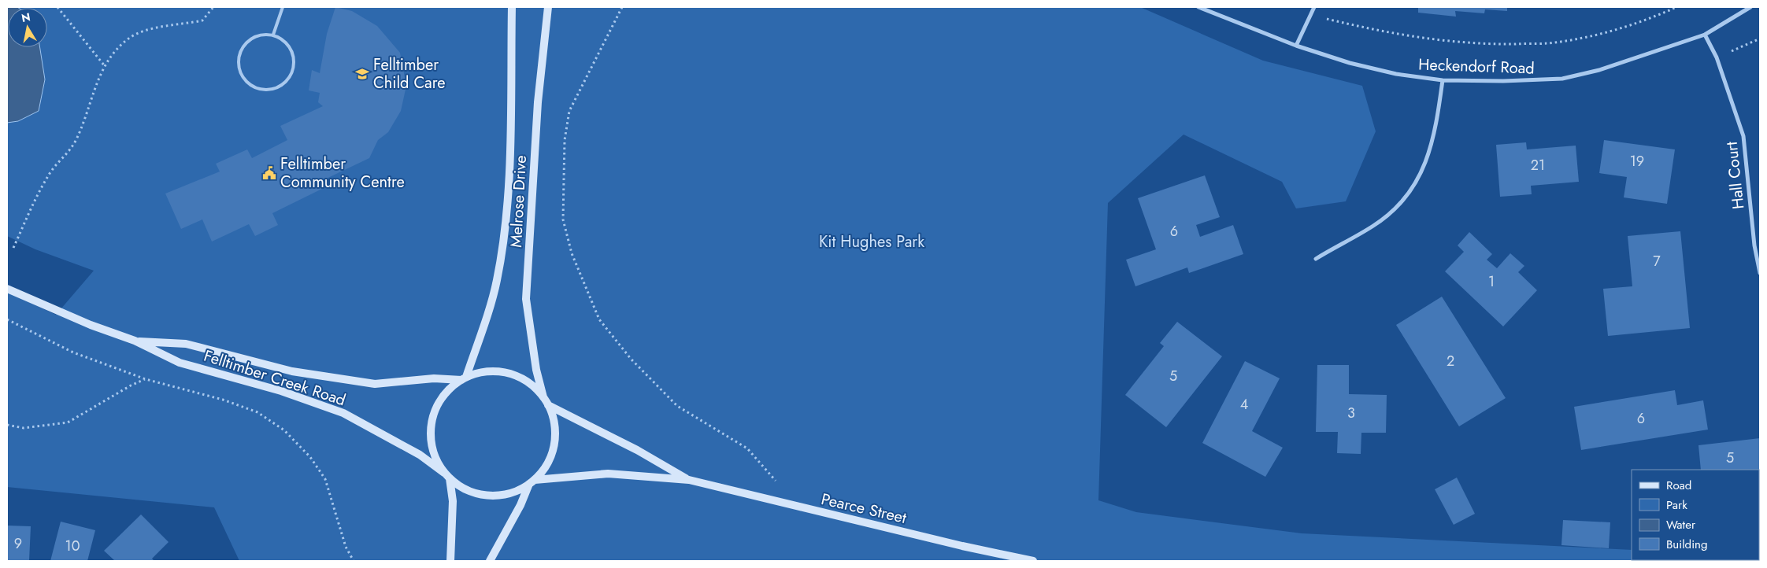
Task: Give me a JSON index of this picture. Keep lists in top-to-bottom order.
{
  "streets": {
    "main road": ["Melrose Drive", "Felltimber Creek Road", "Pearce Street"],
    "street": ["Heckendorf Road", "Hall Court"]
  },
  "crossings": [
    ["Heckendorf Road", "Hall Court"],
    ["Melrose Drive", "Felltimber Creek Road"],
    ["Melrose Drive", "Pearce Street"],
    ["Felltimber Creek Road", "Pearce Street"]
  ],
  "parks": ["Kit Hughes Park"],
  "places": {
    "school or university": ["Felltimber Child Care"],
    "public building": ["Felltimber Community Centre"]
  },
  "house_numbers": [
    "19",
    "21",
    "6",
    "7",
    "1",
    "2",
    "5",
    "4",
    "3",
    "6",
    "5",
    "9",
    "10"
  ],
  "legend": [
    "Road",
    "Park",
    "Water",
    "Building"
  ],
  "north": "top"
}
